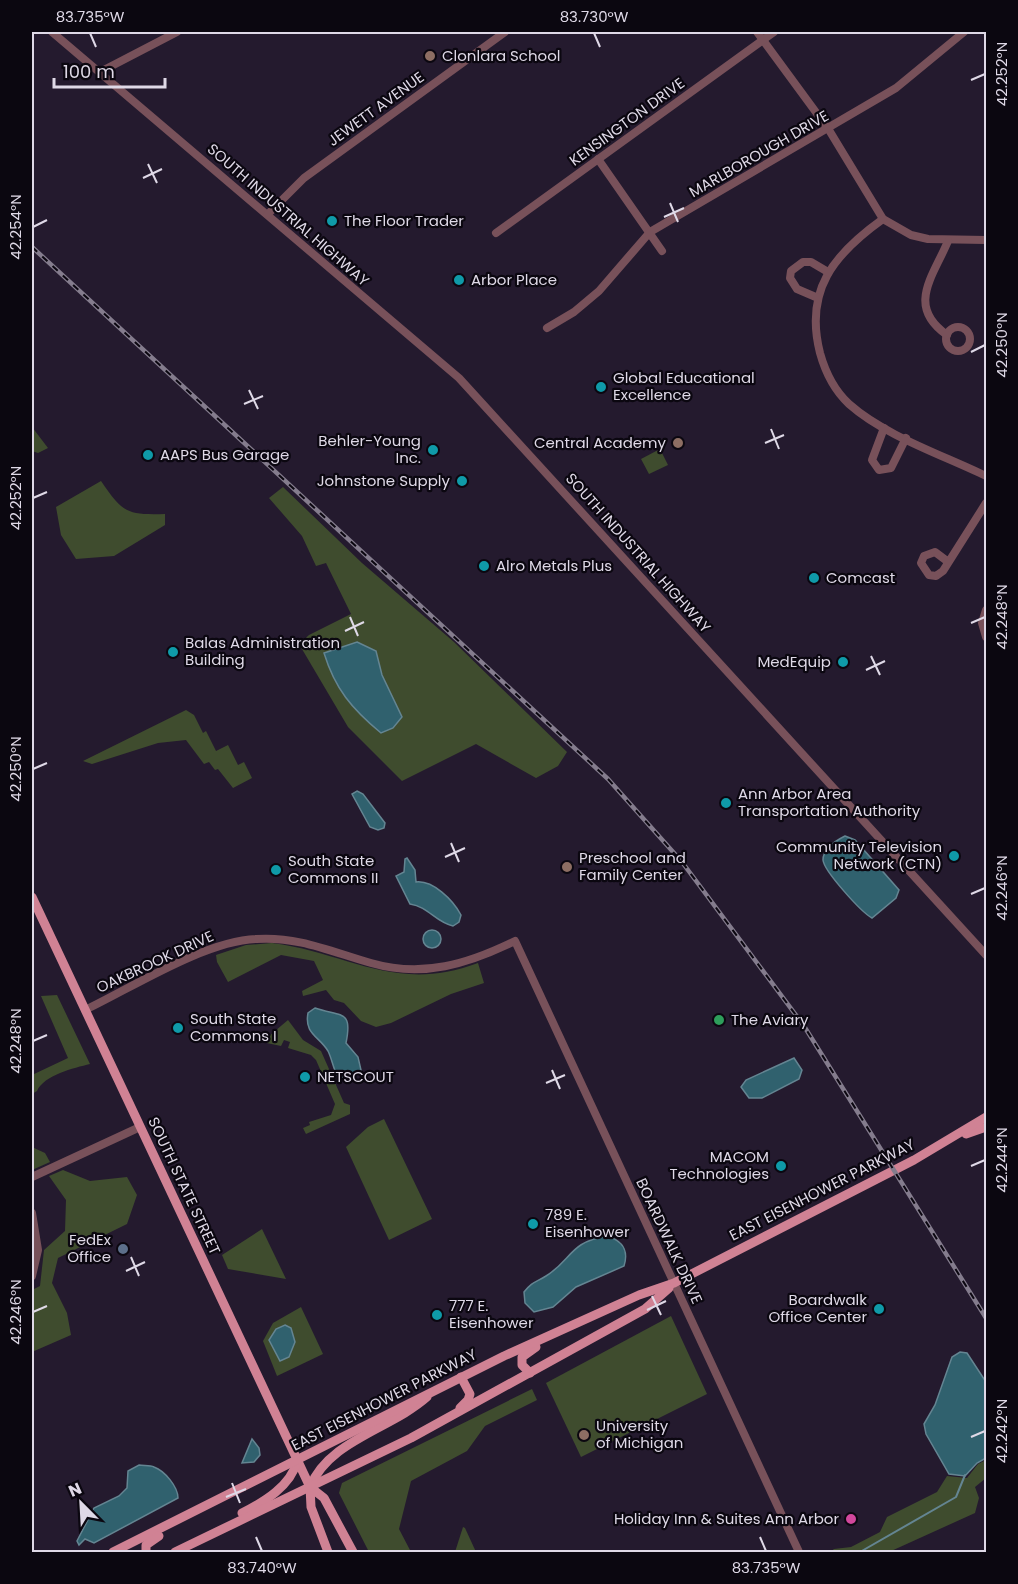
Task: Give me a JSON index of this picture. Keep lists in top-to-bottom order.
{
  "streets": {
    "main road": ["SOUTH STATE STREET", "EAST EISENHOWER PARKWAY"],
    "street": [
      "JEWETT AVENUE",
      "KENSINGTON DRIVE",
      "MARLBOROUGH DRIVE",
      "SOUTH INDUSTRIAL HIGHWAY",
      "OAKBROOK DRIVE",
      "BOARDWALK DRIVE"
    ]
  },
  "crossings": [
    ["JEWETT AVENUE", "SOUTH INDUSTRIAL HIGHWAY"],
    ["OAKBROOK DRIVE", "SOUTH STATE STREET"],
    ["OAKBROOK DRIVE", "BOARDWALK DRIVE"],
    ["SOUTH STATE STREET", "EAST EISENHOWER PARKWAY"],
    ["EAST EISENHOWER PARKWAY", "BOARDWALK DRIVE"]
  ],
  "places": [
    "Clonlara School",
    "The Floor Trader",
    "Arbor Place",
    "Global Educational Excellence",
    "Central Academy",
    "Behler-Young Inc.",
    "AAPS Bus Garage",
    "Johnstone Supply",
    "Alro Metals Plus",
    "Comcast",
    "Balas Administration Building",
    "MedEquip",
    "Ann Arbor Area Transportation Authority",
    "Community Television Network (CTN)",
    "Preschool and Family Center",
    "South State Commons II",
    "The Aviary",
    "South State Commons I",
    "NETSCOUT",
    "MACOM Technologies",
    "789 E. Eisenhower",
    "FedEx Office",
    "Boardwalk Office Center",
    "777 E. Eisenhower",
    "University of Michigan",
    "Holiday Inn & Suites Ann Arbor"
  ],
  "scale_bar": "100 m",
  "north": "top left",
  "coordinates": [
    "83.735°W",
    "83.730°W",
    "42.252°N",
    "42.254°N",
    "42.250°N",
    "42.248°N",
    "42.246°N",
    "42.244°N",
    "42.242°N",
    "83.740°W"
  ]
}
